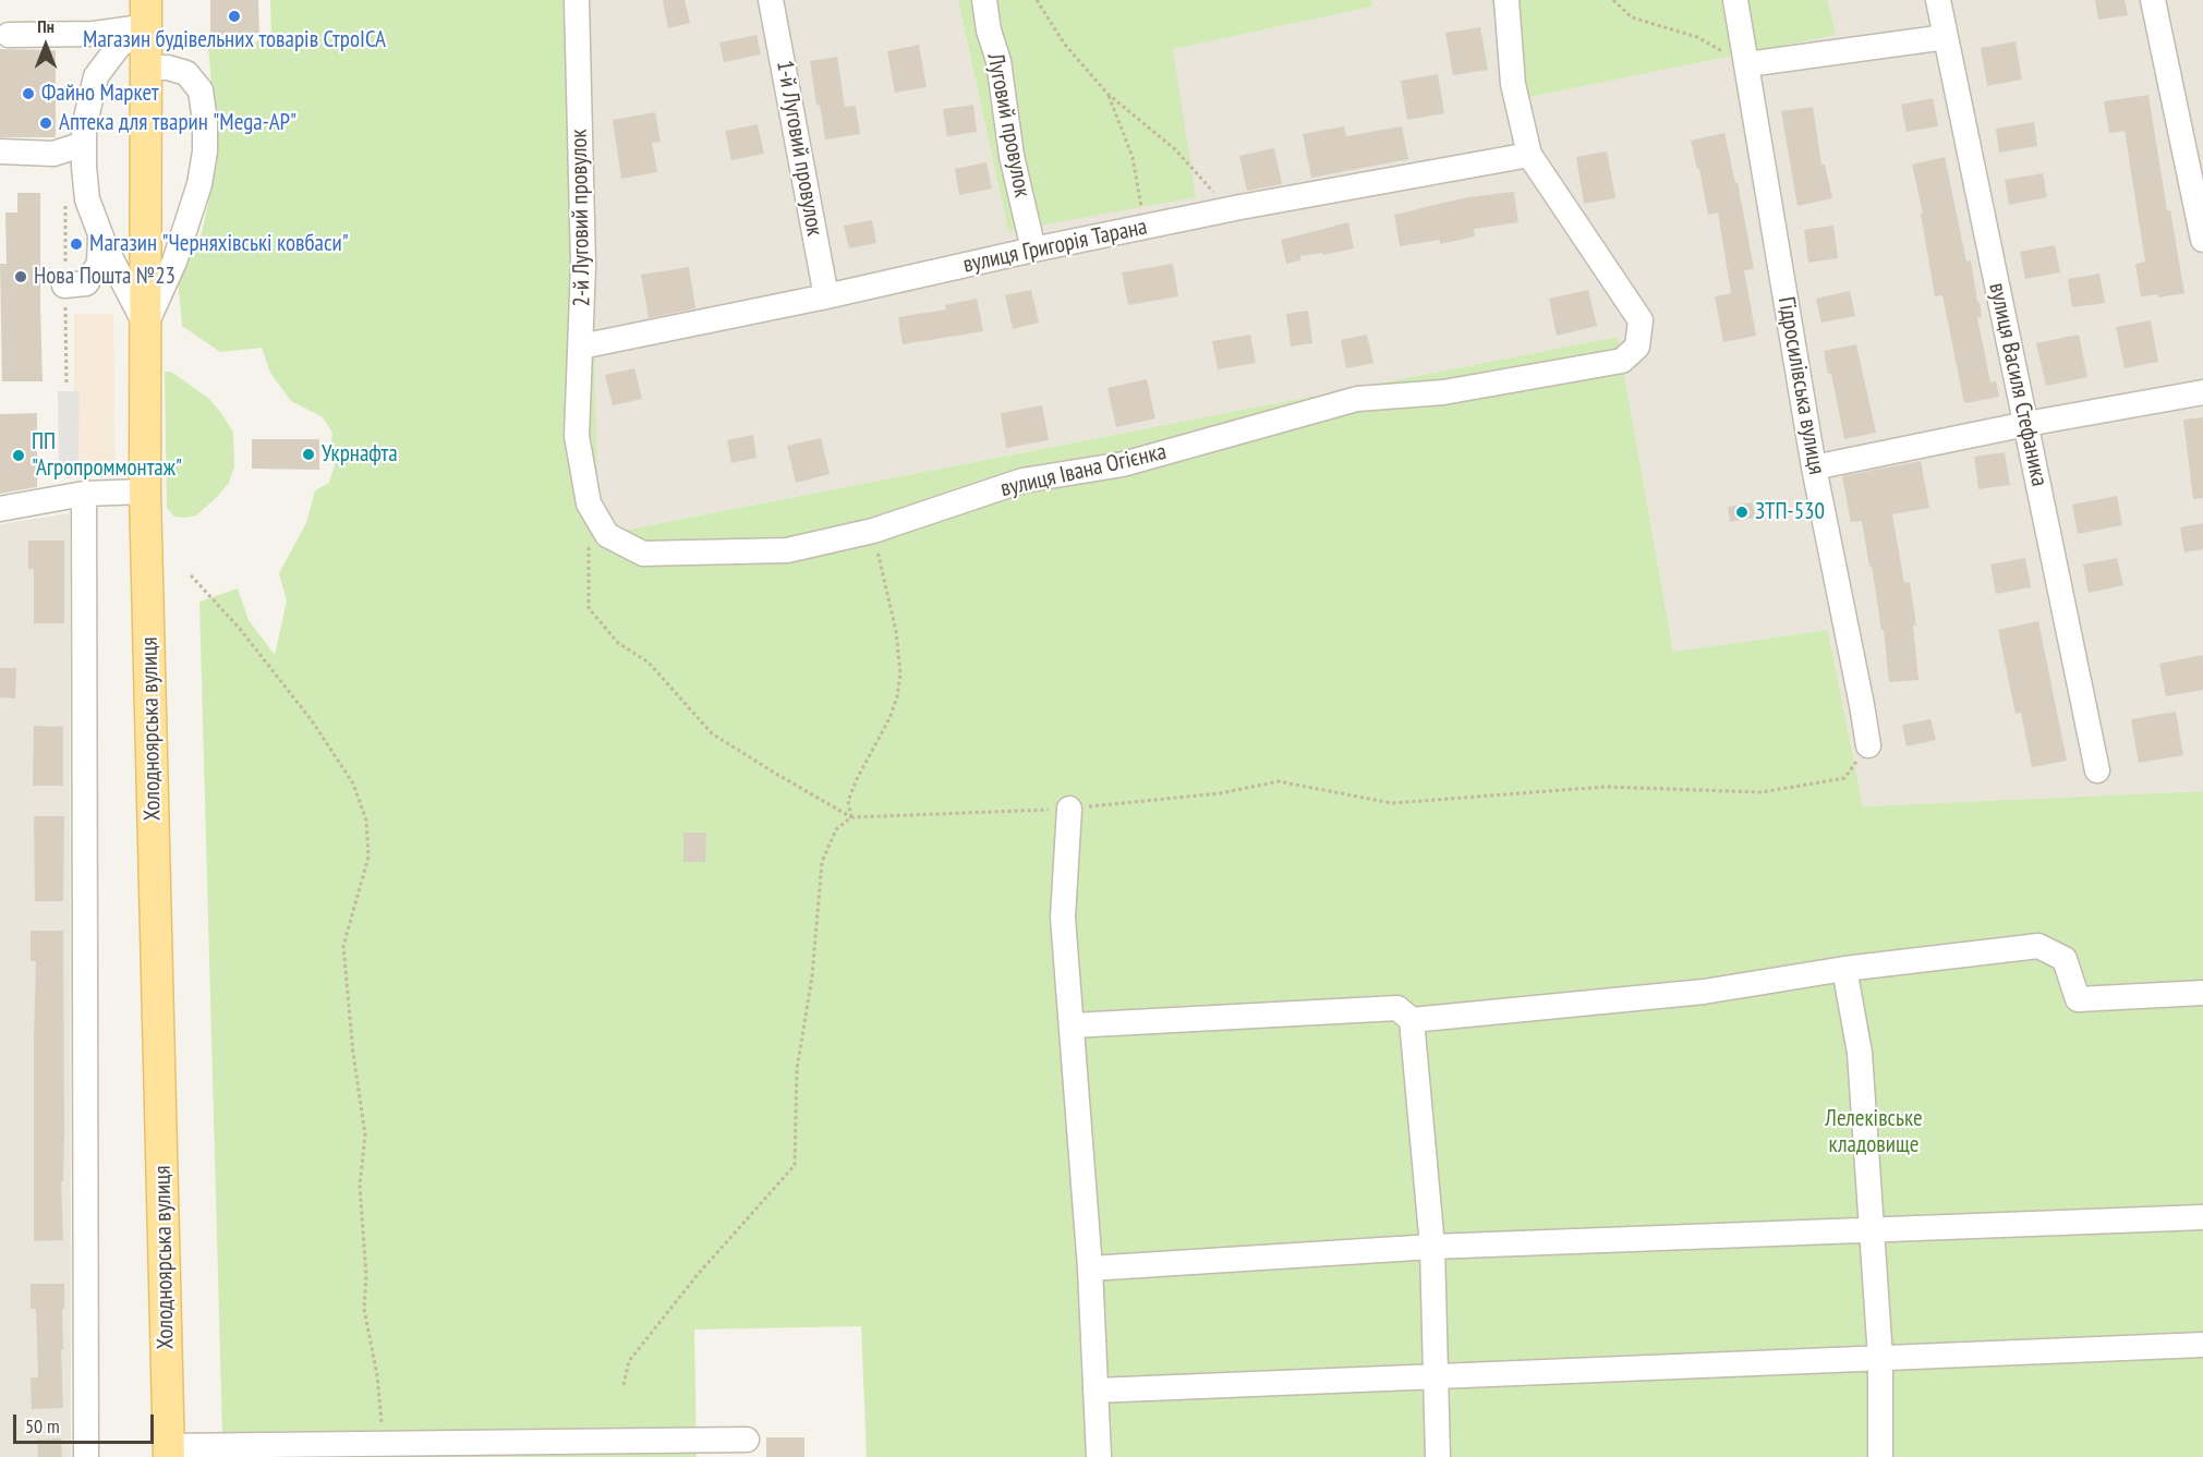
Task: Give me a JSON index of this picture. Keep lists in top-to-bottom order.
{
  "streets": {
    "main road": ["Холодноярська вулиця"],
    "street": [
      "Луговий провулок",
      "1-й Луговий провулок",
      "2-й Луговий провулок",
      "вулиця Григорія Тарана",
      "вулиця Василя Стефаника",
      "Гідросилівська вулиця",
      "вулиця Івана Огієнка"
    ]
  },
  "crossings": [
    ["Луговий провулок", "вулиця Григорія Тарана"],
    ["1-й Луговий провулок", "вулиця Григорія Тарана"],
    ["2-й Луговий провулок", "вулиця Григорія Тарана"],
    ["2-й Луговий провулок", "вулиця Івана Огієнка"],
    ["вулиця Григорія Тарана", "вулиця Івана Огієнка"]
  ],
  "parks": ["Лелеківське кладовище"],
  "places": [
    "Магазин будівельних товарів СтроІСА",
    "Файно Маркет",
    "Аптека для тварин \"Mega-AP\"",
    "Магазин \"Черняхівські ковбаси\"",
    "Нова Пошта №23",
    "Укрнафта",
    "ПП \"Агропроммонтаж\"",
    "ЗТП-530"
  ],
  "scale_bar": "50 m",
  "north": "top"
}
